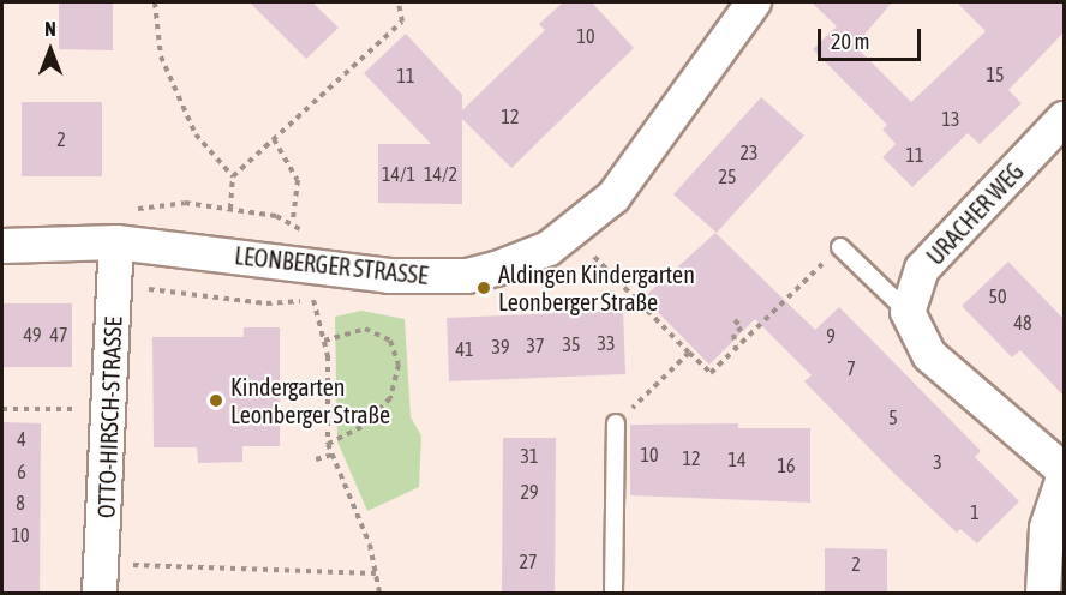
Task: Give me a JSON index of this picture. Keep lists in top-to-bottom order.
{
  "streets": {
    "street": ["URACHER WEG", "LEONBERGER STRASSE", "OTTO-HIRSCH-STRASSE"]
  },
  "crossings": [
    ["LEONBERGER STRASSE", "OTTO-HIRSCH-STRASSE"]
  ],
  "places": ["Aldingen Kindergarten Leonberger Straße", "Kindergarten Leonberger Straße"],
  "house_numbers": [
    "10",
    "15",
    "11",
    "12",
    "13",
    "2",
    "23",
    "11",
    "14/1",
    "14/2",
    "25",
    "50",
    "48",
    "49",
    "47",
    "9",
    "33",
    "35",
    "37",
    "39",
    "41",
    "7",
    "5",
    "4",
    "10",
    "31",
    "12",
    "14",
    "3",
    "16",
    "6",
    "29",
    "8",
    "1",
    "10",
    "27",
    "2"
  ],
  "scale_bar": "20 m",
  "north": "top"
}
